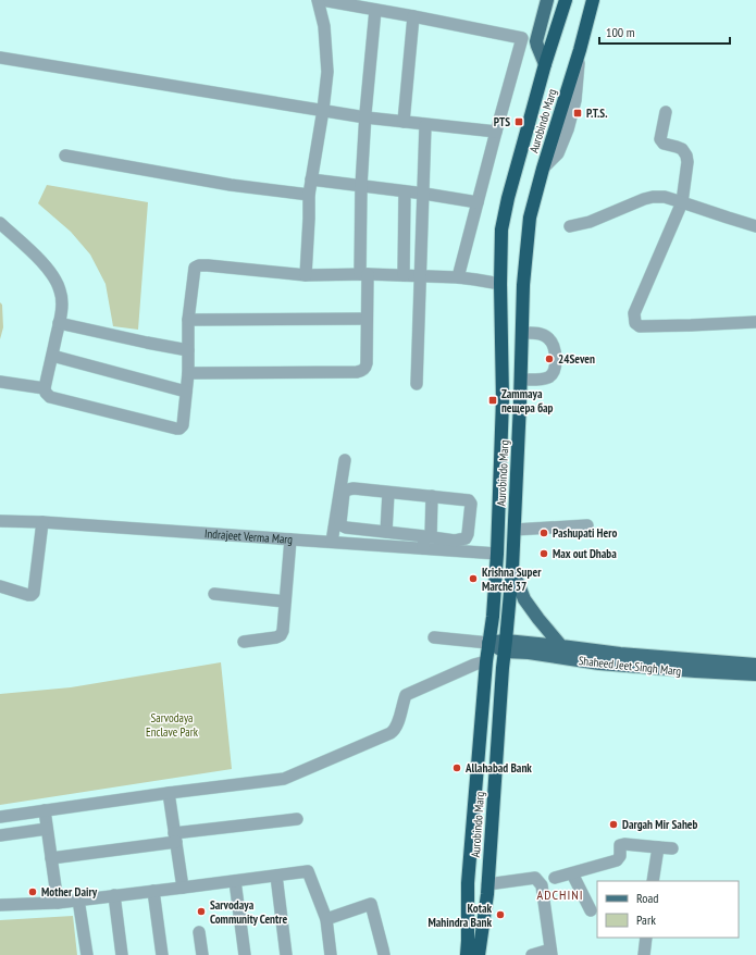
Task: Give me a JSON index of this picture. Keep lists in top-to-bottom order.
{
  "streets": {
    "highway": ["Aurobindo Marg"],
    "main road": ["Shaheed Jeet Singh Marg"],
    "street": ["Indrajeet Verma Marg"]
  },
  "crossings": [
    ["Aurobindo Marg", "Indrajeet Verma Marg"],
    ["Aurobindo Marg", "Shaheed Jeet Singh Marg"]
  ],
  "districts": ["ADCHINI"],
  "parks": ["Sarvodaya Enclave Park"],
  "places": {
    "transit": ["P.T.S.", "PTS", "Zammaya пещера бар"],
    "other": [
      "24Seven",
      "Pashupati Hero",
      "Max out Dhaba",
      "Krishna Super Marché 37",
      "Allahabad Bank",
      "Dargah Mir Saheb",
      "Mother Dairy",
      "Sarvodaya Community Centre",
      "Kotak Mahindra Bank"
    ]
  },
  "legend": ["Road", "Park"],
  "scale_bar": "100 m"
}
